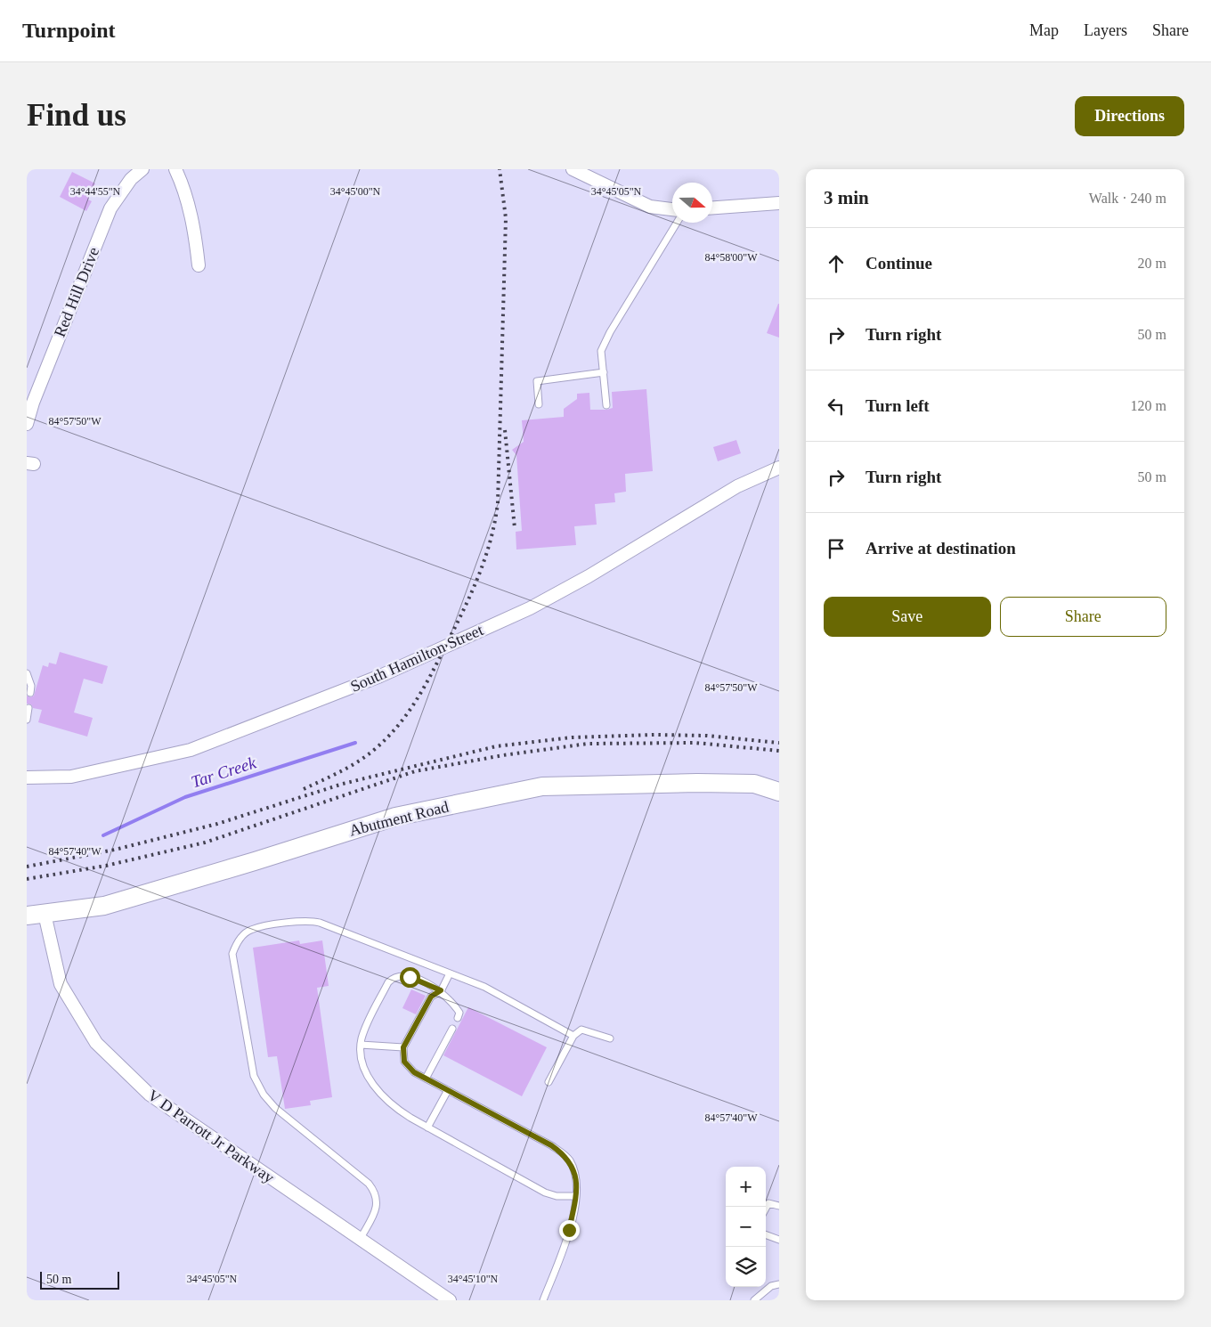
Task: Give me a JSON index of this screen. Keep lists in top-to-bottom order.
{
  "streets": {
    "main road": ["Abutment Road"],
    "street": ["Red Hill Drive", "South Hamilton Street", "V D Parrott Jr Parkway"]
  },
  "crossings": [
    ["Abutment Road", "V D Parrott Jr Parkway"]
  ],
  "water": ["Tar Creek"],
  "scale_bar": "50 m",
  "north": "right",
  "page": {
    "header": "Turnpoint",
    "nav": ["Map", "Layers", "Share"],
    "buttons": [
      "Directions",
      ["Save", "Share"]
    ],
    "title": "Find us",
    "heading": ["3 min", "Walk · 240 m"],
    "list": [
      ["Continue", "20 m"],
      ["Turn right", "50 m"],
      ["Turn left", "120 m"],
      ["Turn right", "50 m"],
      "Arrive at destination"
    ],
    "map_buttons": ["+", "−"],
    "scale": "50 m"
  },
  "coordinates": [
    "34°44'55\"N",
    "34°45'00\"N",
    "34°45'05\"N",
    "84°58'00\"W",
    "84°57'50\"W",
    "84°57'40\"W",
    "34°45'10\"N"
  ]
}
